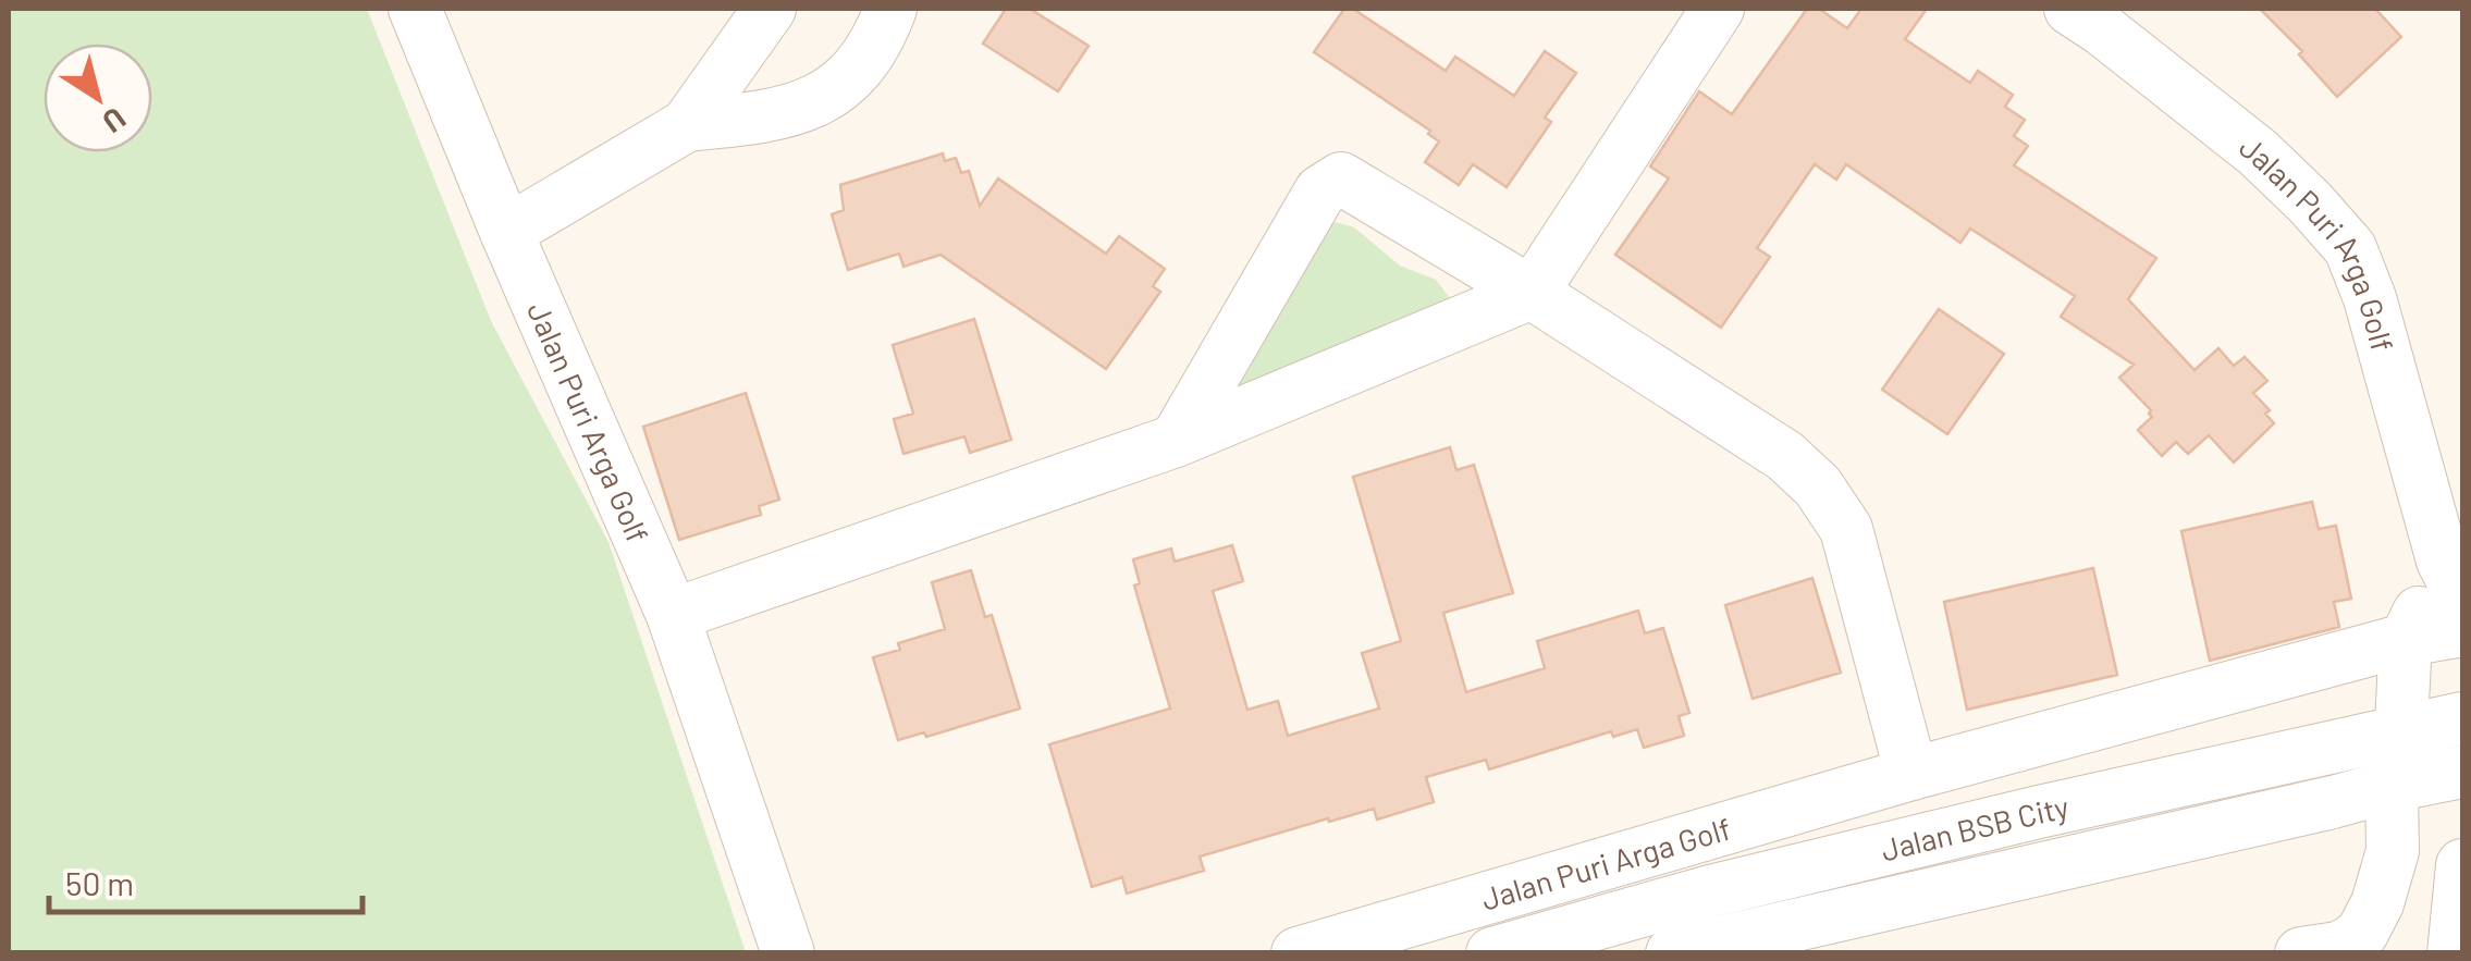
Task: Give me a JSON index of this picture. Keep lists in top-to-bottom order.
{
  "streets": {
    "street": ["Jalan Puri Arga Golf", "Jalan BSB City"]
  },
  "crossings": [
    ["Jalan Puri Arga Golf", "Jalan BSB City"]
  ],
  "scale_bar": "50 m",
  "north": "bottom right"
}
